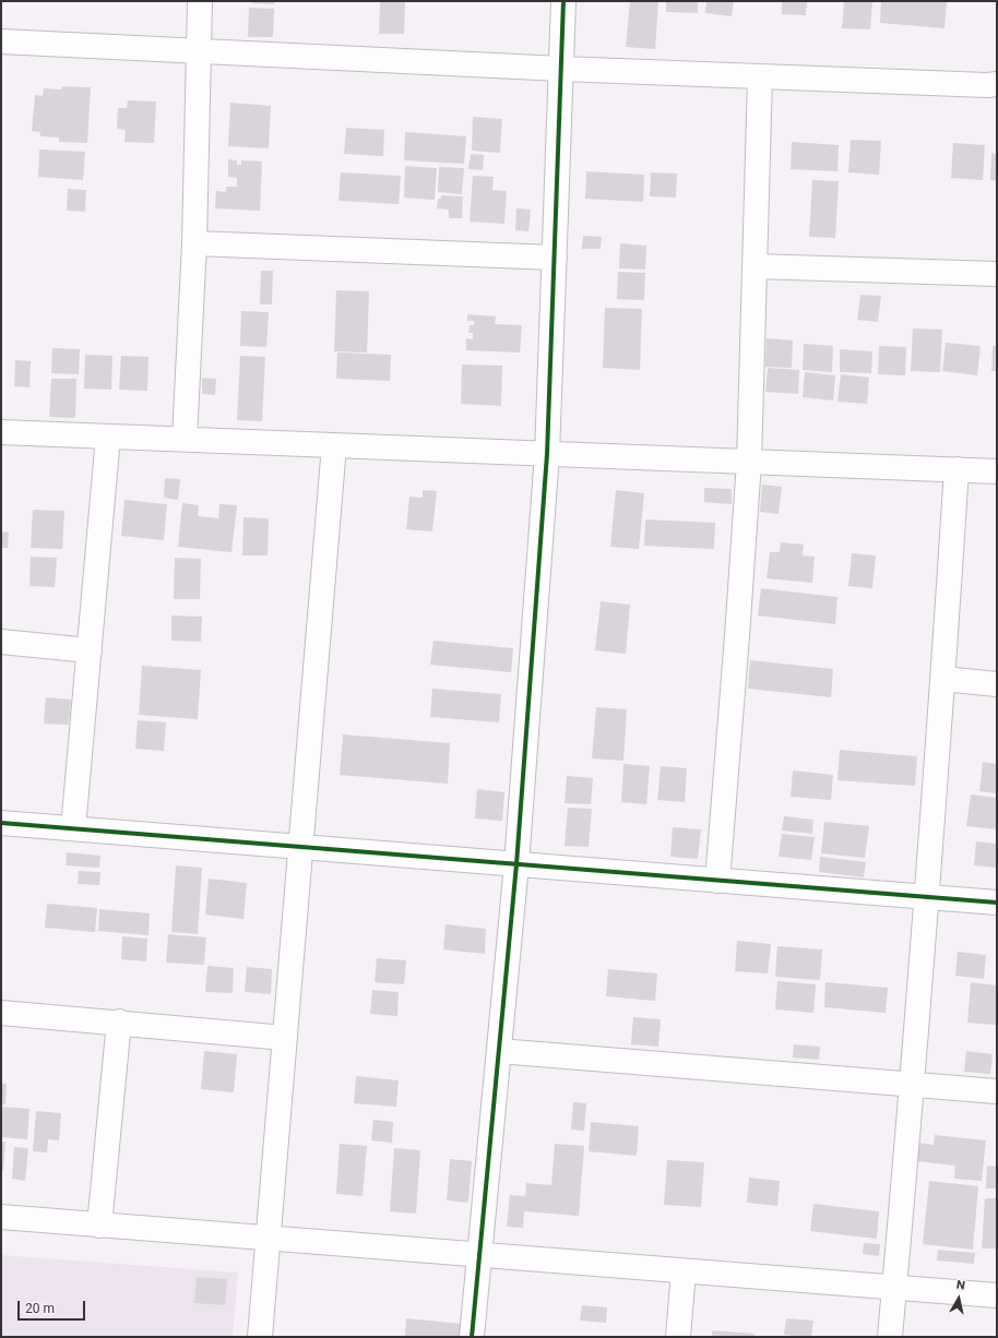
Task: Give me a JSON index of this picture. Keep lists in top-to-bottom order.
{
  "scale_bar": "20 m",
  "north": "top"
}
